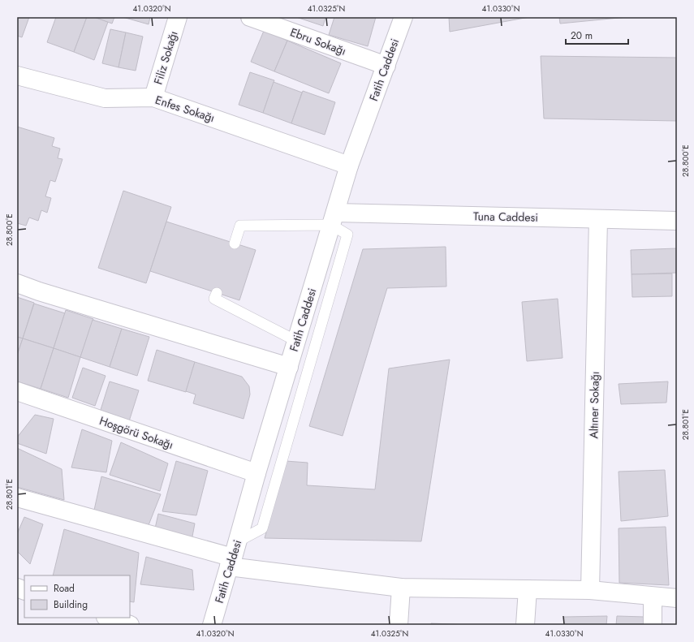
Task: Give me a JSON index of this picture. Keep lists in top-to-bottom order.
{
  "streets": {
    "street": [
      "Ebru Sokağı",
      "Filiz Sokağı",
      "Fatih Caddesi",
      "Enfes Sokağı",
      "Tuna Caddesi",
      "Altıner Sokağı",
      "Hoşgörü Sokağı"
    ]
  },
  "crossings": [
    ["Ebru Sokağı", "Fatih Caddesi"],
    ["Filiz Sokağı", "Enfes Sokağı"],
    ["Fatih Caddesi", "Enfes Sokağı"],
    ["Fatih Caddesi", "Tuna Caddesi"],
    ["Fatih Caddesi", "Hoşgörü Sokağı"],
    ["Tuna Caddesi", "Altıner Sokağı"]
  ],
  "legend": ["Road", "Building"],
  "scale_bar": "20 m",
  "coordinates": [
    "41.0320°N",
    "41.0325°N",
    "41.0330°N",
    "28.800°E",
    "28.801°E"
  ]
}
